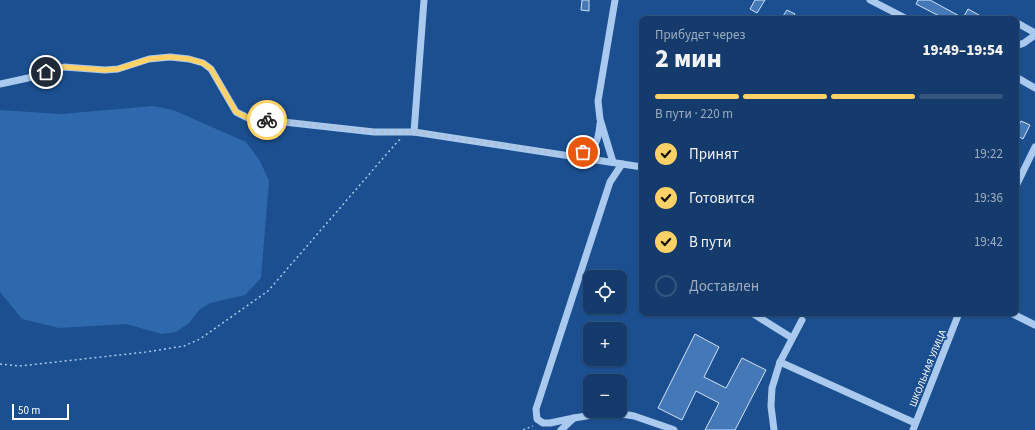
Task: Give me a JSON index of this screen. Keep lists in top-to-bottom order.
{
  "streets": {
    "street": ["ШКОЛЬНАЯ УЛИЦА"]
  },
  "scale_bar": "50 m",
  "page": {
    "heading": ["2 мин", "Прибудет через", "19:49–19:54"],
    "bar": "В пути · 220 m",
    "list": [
      ["Принят", "19:22"],
      ["Готовится", "19:36"],
      ["В пути", "19:42"],
      "Доставлен"
    ],
    "map_buttons": ["+", "−"],
    "scale": "50 m"
  }
}
